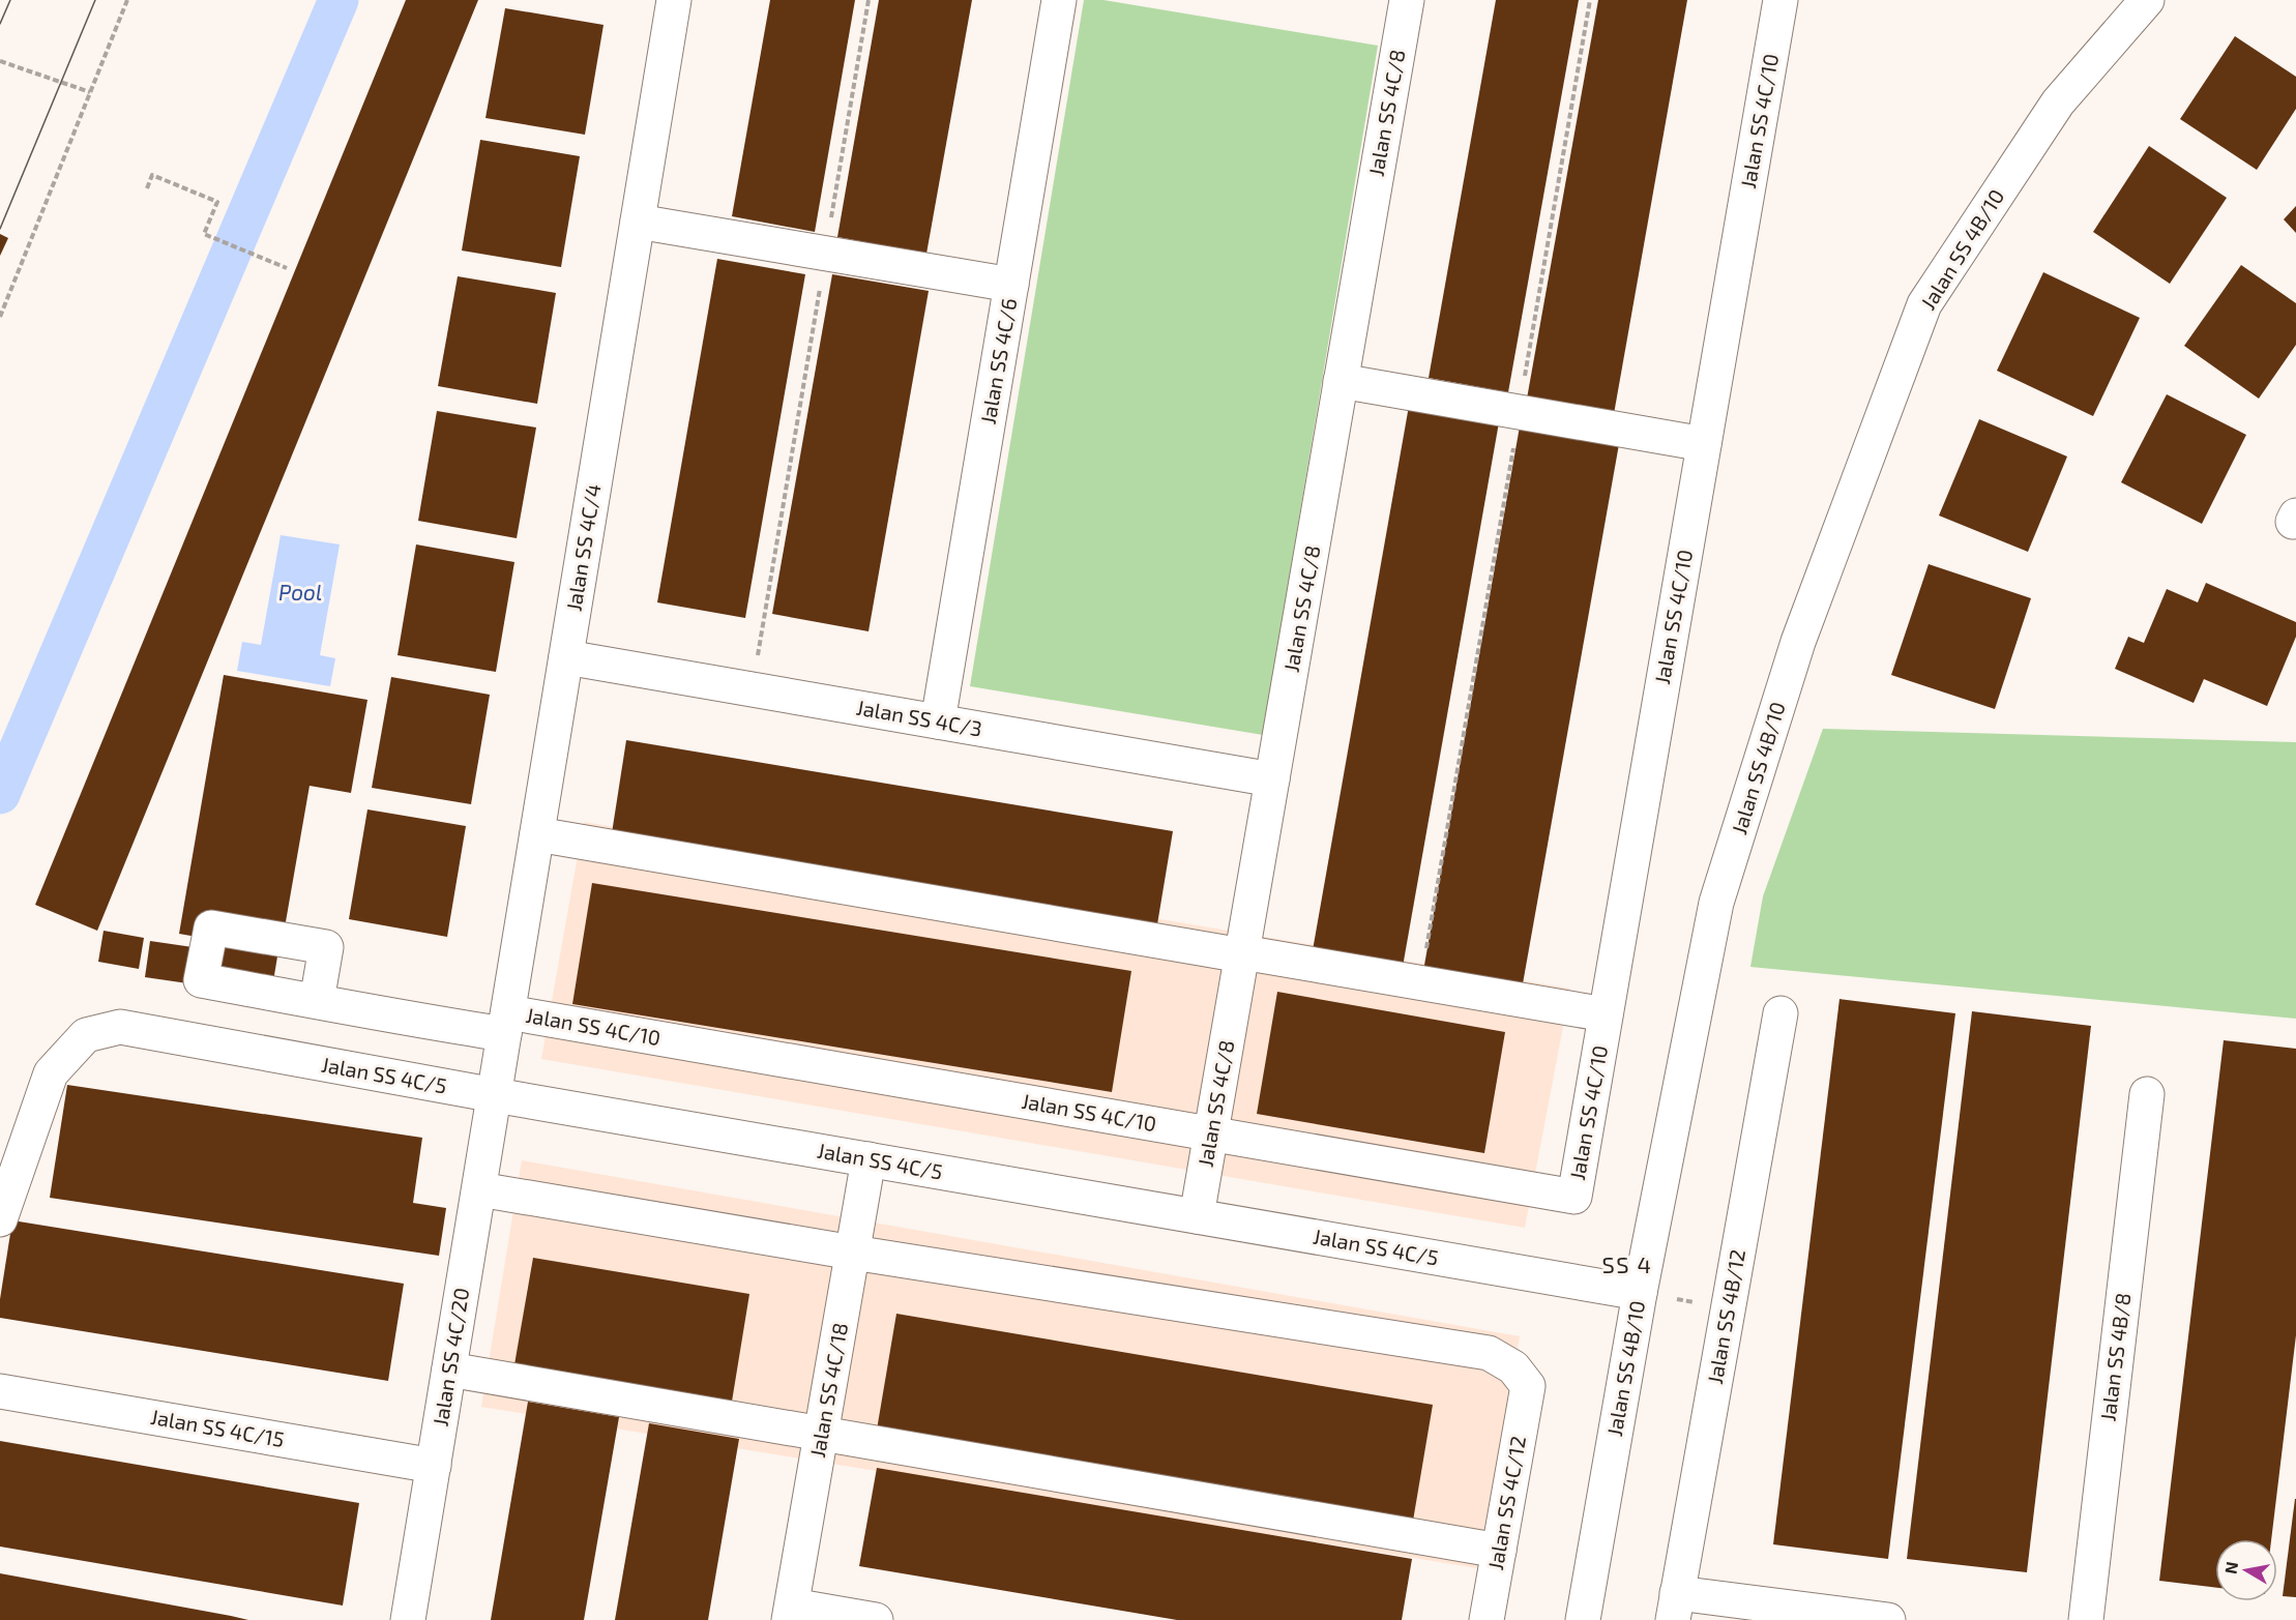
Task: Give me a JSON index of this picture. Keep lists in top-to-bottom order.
{
  "streets": {
    "street": [
      "Jalan SS 4C/8",
      "Jalan SS 4C/10",
      "Jalan SS 4B/10",
      "Jalan SS 4C/6",
      "Jalan SS 4C/4",
      "Jalan SS 4C/3",
      "Jalan SS 4C/5",
      "Jalan SS 4B/12",
      "Jalan SS 4C/20",
      "Jalan SS 4B/8",
      "Jalan SS 4C/18",
      "Jalan SS 4C/15",
      "Jalan SS 4C/12"
    ]
  },
  "crossings": [
    ["Jalan SS 4C/8", "Jalan SS 4C/10"],
    ["Jalan SS 4C/8", "Jalan SS 4C/3"],
    ["Jalan SS 4C/8", "Jalan SS 4C/5"],
    ["Jalan SS 4C/10", "Jalan SS 4C/4"],
    ["Jalan SS 4B/10", "Jalan SS 4C/5"],
    ["Jalan SS 4C/6", "Jalan SS 4C/3"],
    ["Jalan SS 4C/4", "Jalan SS 4C/3"],
    ["Jalan SS 4C/4", "Jalan SS 4C/5"],
    ["Jalan SS 4C/4", "Jalan SS 4C/20"],
    ["Jalan SS 4C/5", "Jalan SS 4C/20"],
    ["Jalan SS 4C/5", "Jalan SS 4C/18"],
    ["Jalan SS 4C/20", "Jalan SS 4C/15"],
    ["Jalan SS 4C/18", "Jalan SS 4C/12"]
  ],
  "districts": ["SS 4"],
  "water": ["Pool"],
  "north": "left"
}
